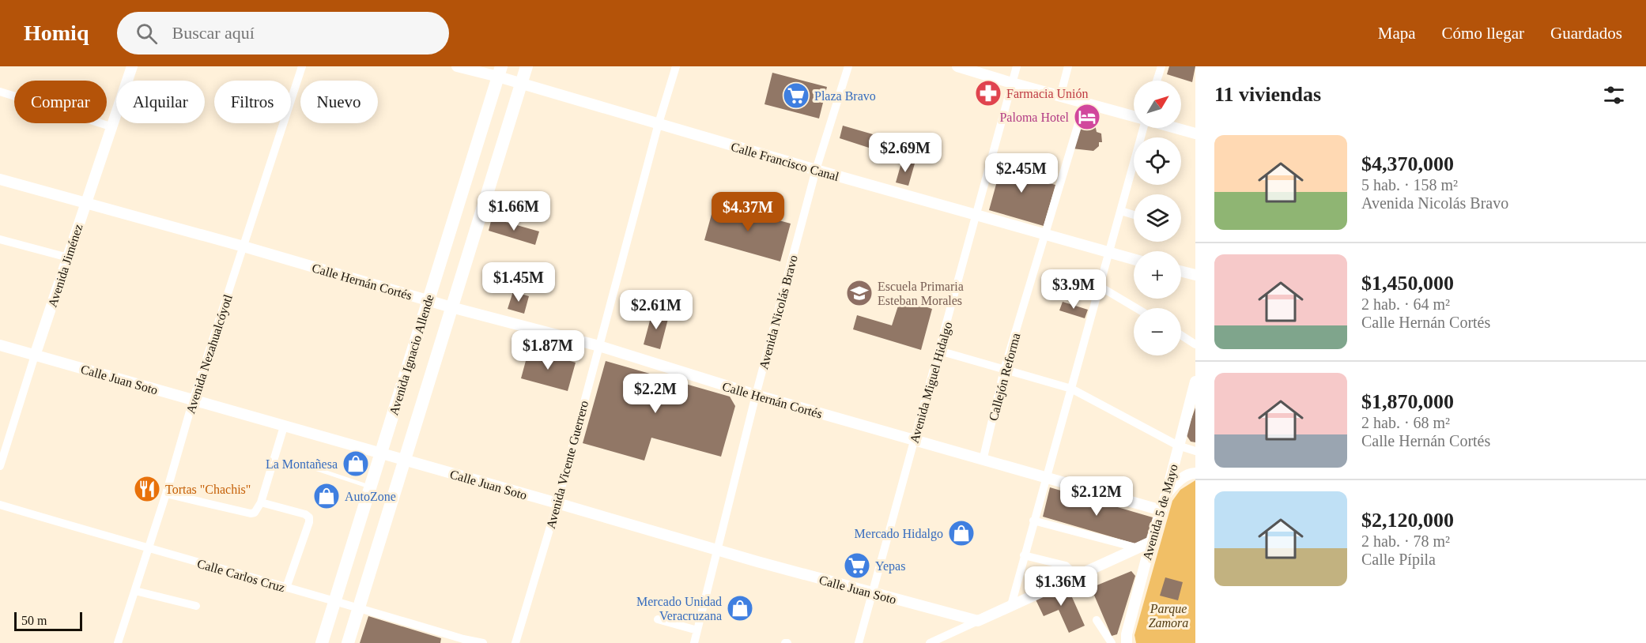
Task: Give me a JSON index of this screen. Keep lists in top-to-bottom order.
{
  "streets": {
    "main road": [
      "Calle Francisco Canal",
      "Avenida Jiménez",
      "Calle Hernán Cortés",
      "Avenida Ignacio Allende",
      "Calle Juan Soto",
      "Avenida 5 de Mayo"
    ],
    "street": [
      "Avenida Nicolás Bravo",
      "Avenida Nezahualcóyotl",
      "Callejón Reforma",
      "Avenida Miguel Hidalgo",
      "Avenida Vicente Guerrero",
      "Calle Carlos Cruz"
    ]
  },
  "crossings": [
    ["Calle Francisco Canal", "Avenida Nicolás Bravo"],
    ["Calle Francisco Canal", "Avenida Ignacio Allende"],
    ["Calle Francisco Canal", "Callejón Reforma"],
    ["Calle Francisco Canal", "Avenida Miguel Hidalgo"],
    ["Calle Francisco Canal", "Avenida Vicente Guerrero"],
    ["Avenida Jiménez", "Calle Hernán Cortés"],
    ["Avenida Jiménez", "Calle Juan Soto"],
    ["Calle Hernán Cortés", "Avenida Nicolás Bravo"],
    ["Calle Hernán Cortés", "Avenida Nezahualcóyotl"],
    ["Calle Hernán Cortés", "Avenida Ignacio Allende"],
    ["Calle Hernán Cortés", "Callejón Reforma"],
    ["Calle Hernán Cortés", "Avenida Miguel Hidalgo"],
    ["Calle Hernán Cortés", "Avenida Vicente Guerrero"],
    ["Calle Hernán Cortés", "Avenida 5 de Mayo"],
    ["Avenida Nicolás Bravo", "Calle Juan Soto"],
    ["Avenida Nezahualcóyotl", "Calle Juan Soto"],
    ["Avenida Nezahualcóyotl", "Calle Carlos Cruz"],
    ["Avenida Ignacio Allende", "Calle Juan Soto"],
    ["Avenida Ignacio Allende", "Calle Carlos Cruz"],
    ["Calle Juan Soto", "Avenida Miguel Hidalgo"],
    ["Calle Juan Soto", "Avenida Vicente Guerrero"]
  ],
  "parks": ["Parque Zamora"],
  "places": {
    "pharmacy": ["Farmacia Unión"],
    "supermarket": ["Plaza Bravo", "Yepas"],
    "hotel": ["Paloma Hotel"],
    "school or university": ["Escuela Primaria Esteban Morales"],
    "shop": [
      "La Montañesa",
      "AutoZone",
      "Mercado Hidalgo",
      "Mercado Unidad Veracruzana"
    ],
    "restaurant": ["Tortas \"Chachis\""]
  },
  "scale_bar": "50 m",
  "north": "top right",
  "page": {
    "header": "Homiq",
    "search": "Buscar aquí",
    "nav": ["Mapa", "Cómo llegar", "Guardados"],
    "heading": "11 viviendas",
    "map_buttons": ["+", "−"],
    "chip": [
      "Comprar",
      "Alquilar",
      "Filtros",
      "Nuevo"
    ],
    "list": [
      {
        "name": "$4,370,000",
        "note": "5 hab. · 158 m² · Avenida Nicolás Bravo"
      },
      {
        "name": "$1,450,000",
        "note": "2 hab. · 64 m² · Calle Hernán Cortés"
      },
      {
        "name": "$1,870,000",
        "note": "2 hab. · 68 m² · Calle Hernán Cortés"
      },
      {
        "name": "$2,120,000",
        "note": "2 hab. · 78 m² · Calle Pípila"
      }
    ],
    "price": [
      "$2.69M",
      "$2.45M",
      "$1.66M",
      "$4.37M",
      "$1.45M",
      "$3.9M",
      "$2.61M",
      "$1.87M",
      "$2.2M",
      "$2.12M",
      "$1.36M"
    ],
    "scale": "50 m"
  }
}
